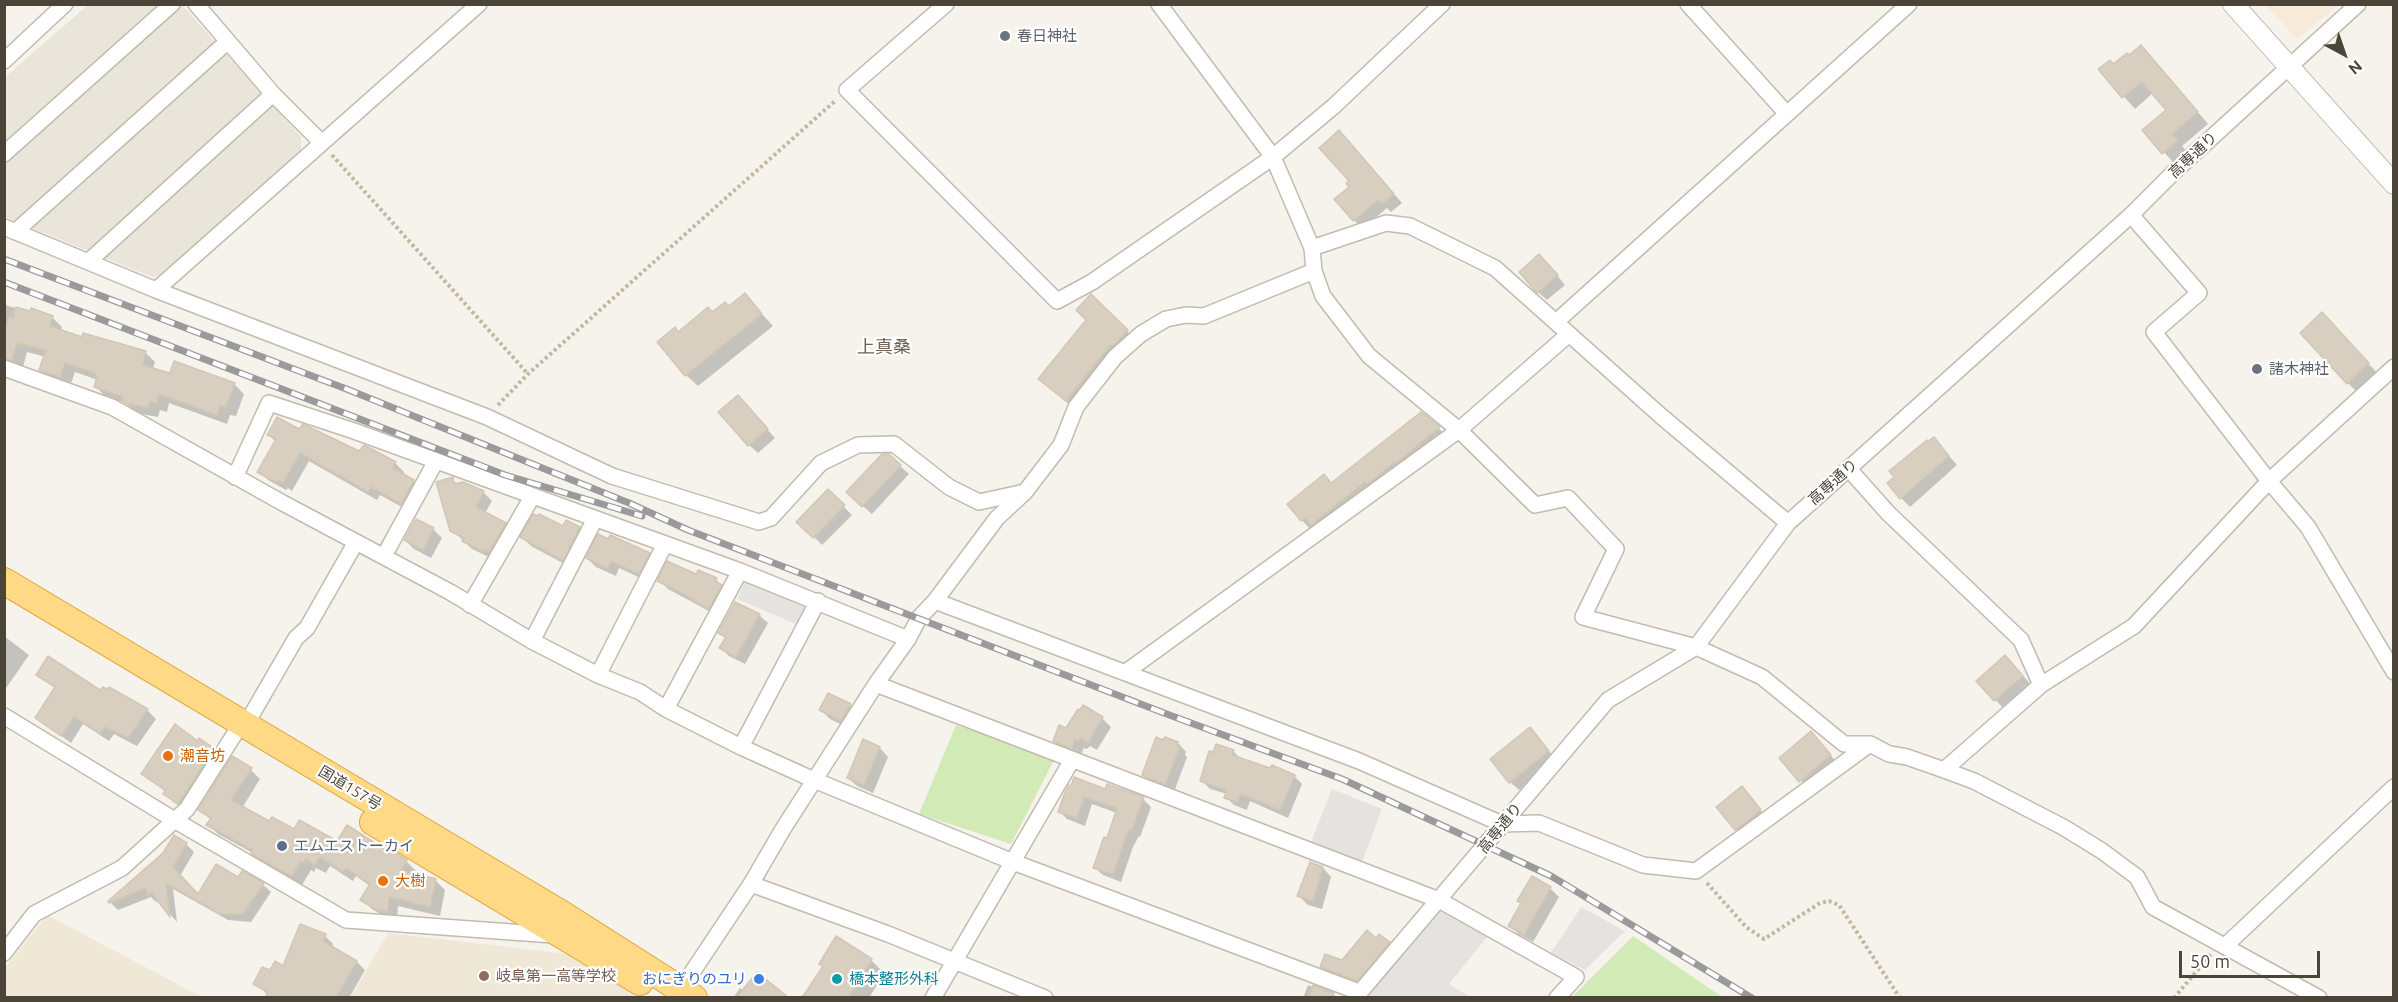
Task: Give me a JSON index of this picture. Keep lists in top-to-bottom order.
{
  "streets": {
    "highway": ["国道157号"],
    "street": ["高専通り"]
  },
  "districts": ["上真桑"],
  "places": [
    "春日神社",
    "諸木神社",
    "潮音坊",
    "エムエストーカイ",
    "大樹",
    "岐阜第一高等学校",
    "おにぎりのユリ",
    "橋本整形外科"
  ],
  "scale_bar": "50 m",
  "north": "bottom right"
}
